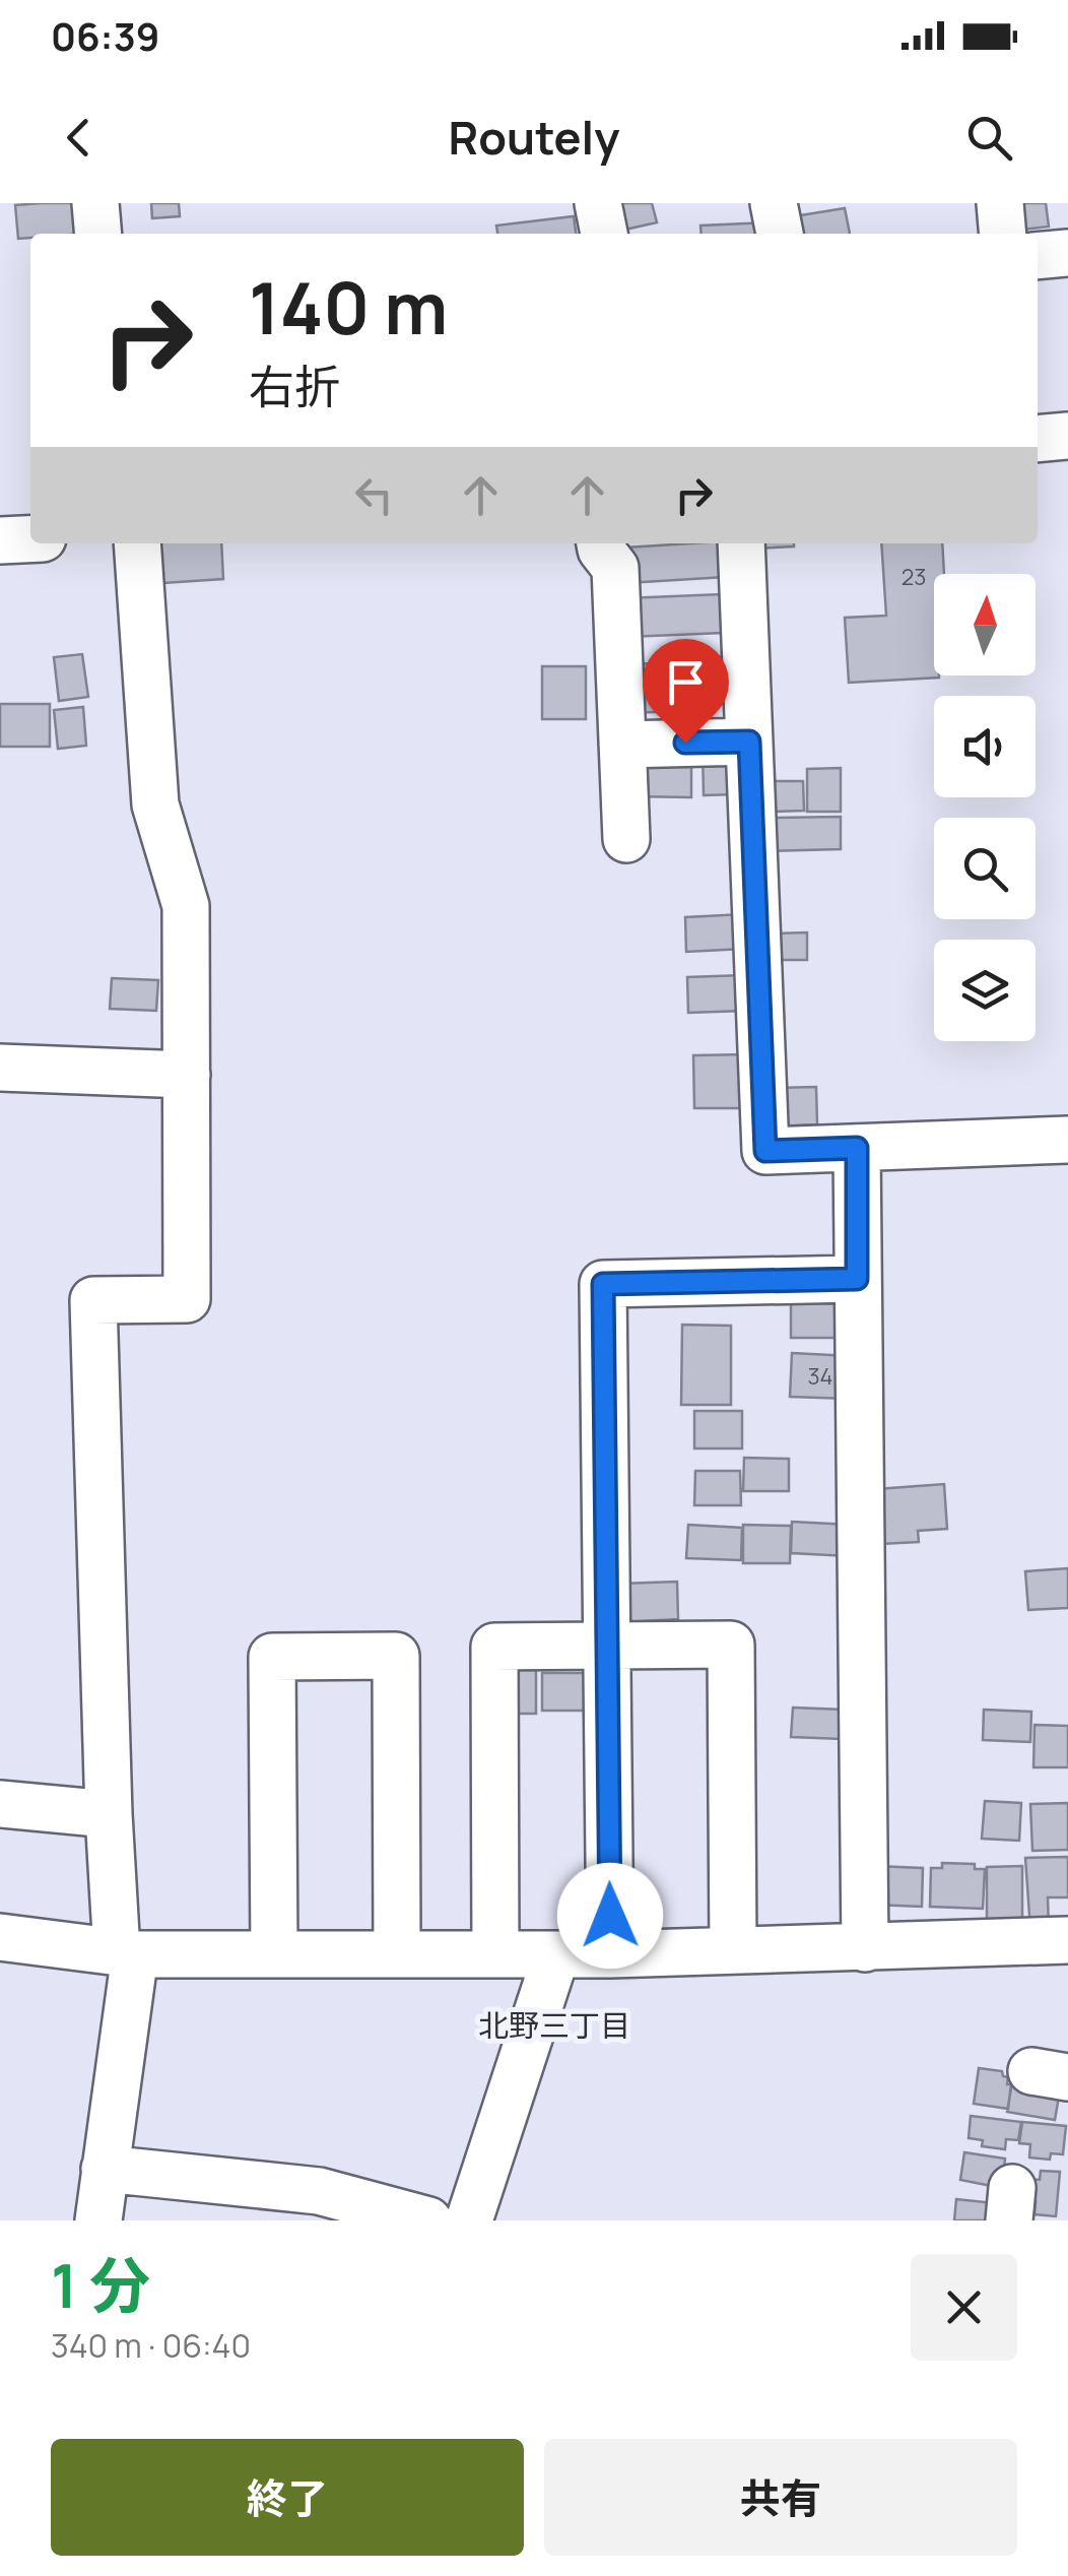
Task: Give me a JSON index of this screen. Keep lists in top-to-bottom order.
{
  "districts": ["北野三丁目"],
  "house_numbers": ["23", "34"],
  "north": "top",
  "page": {
    "status": "06:39",
    "header": "Routely",
    "turn": ["140 m", "右折"],
    "heading": ["1 分", "340 m · 06:40"],
    "buttons": ["終了", "共有"]
  }
}
